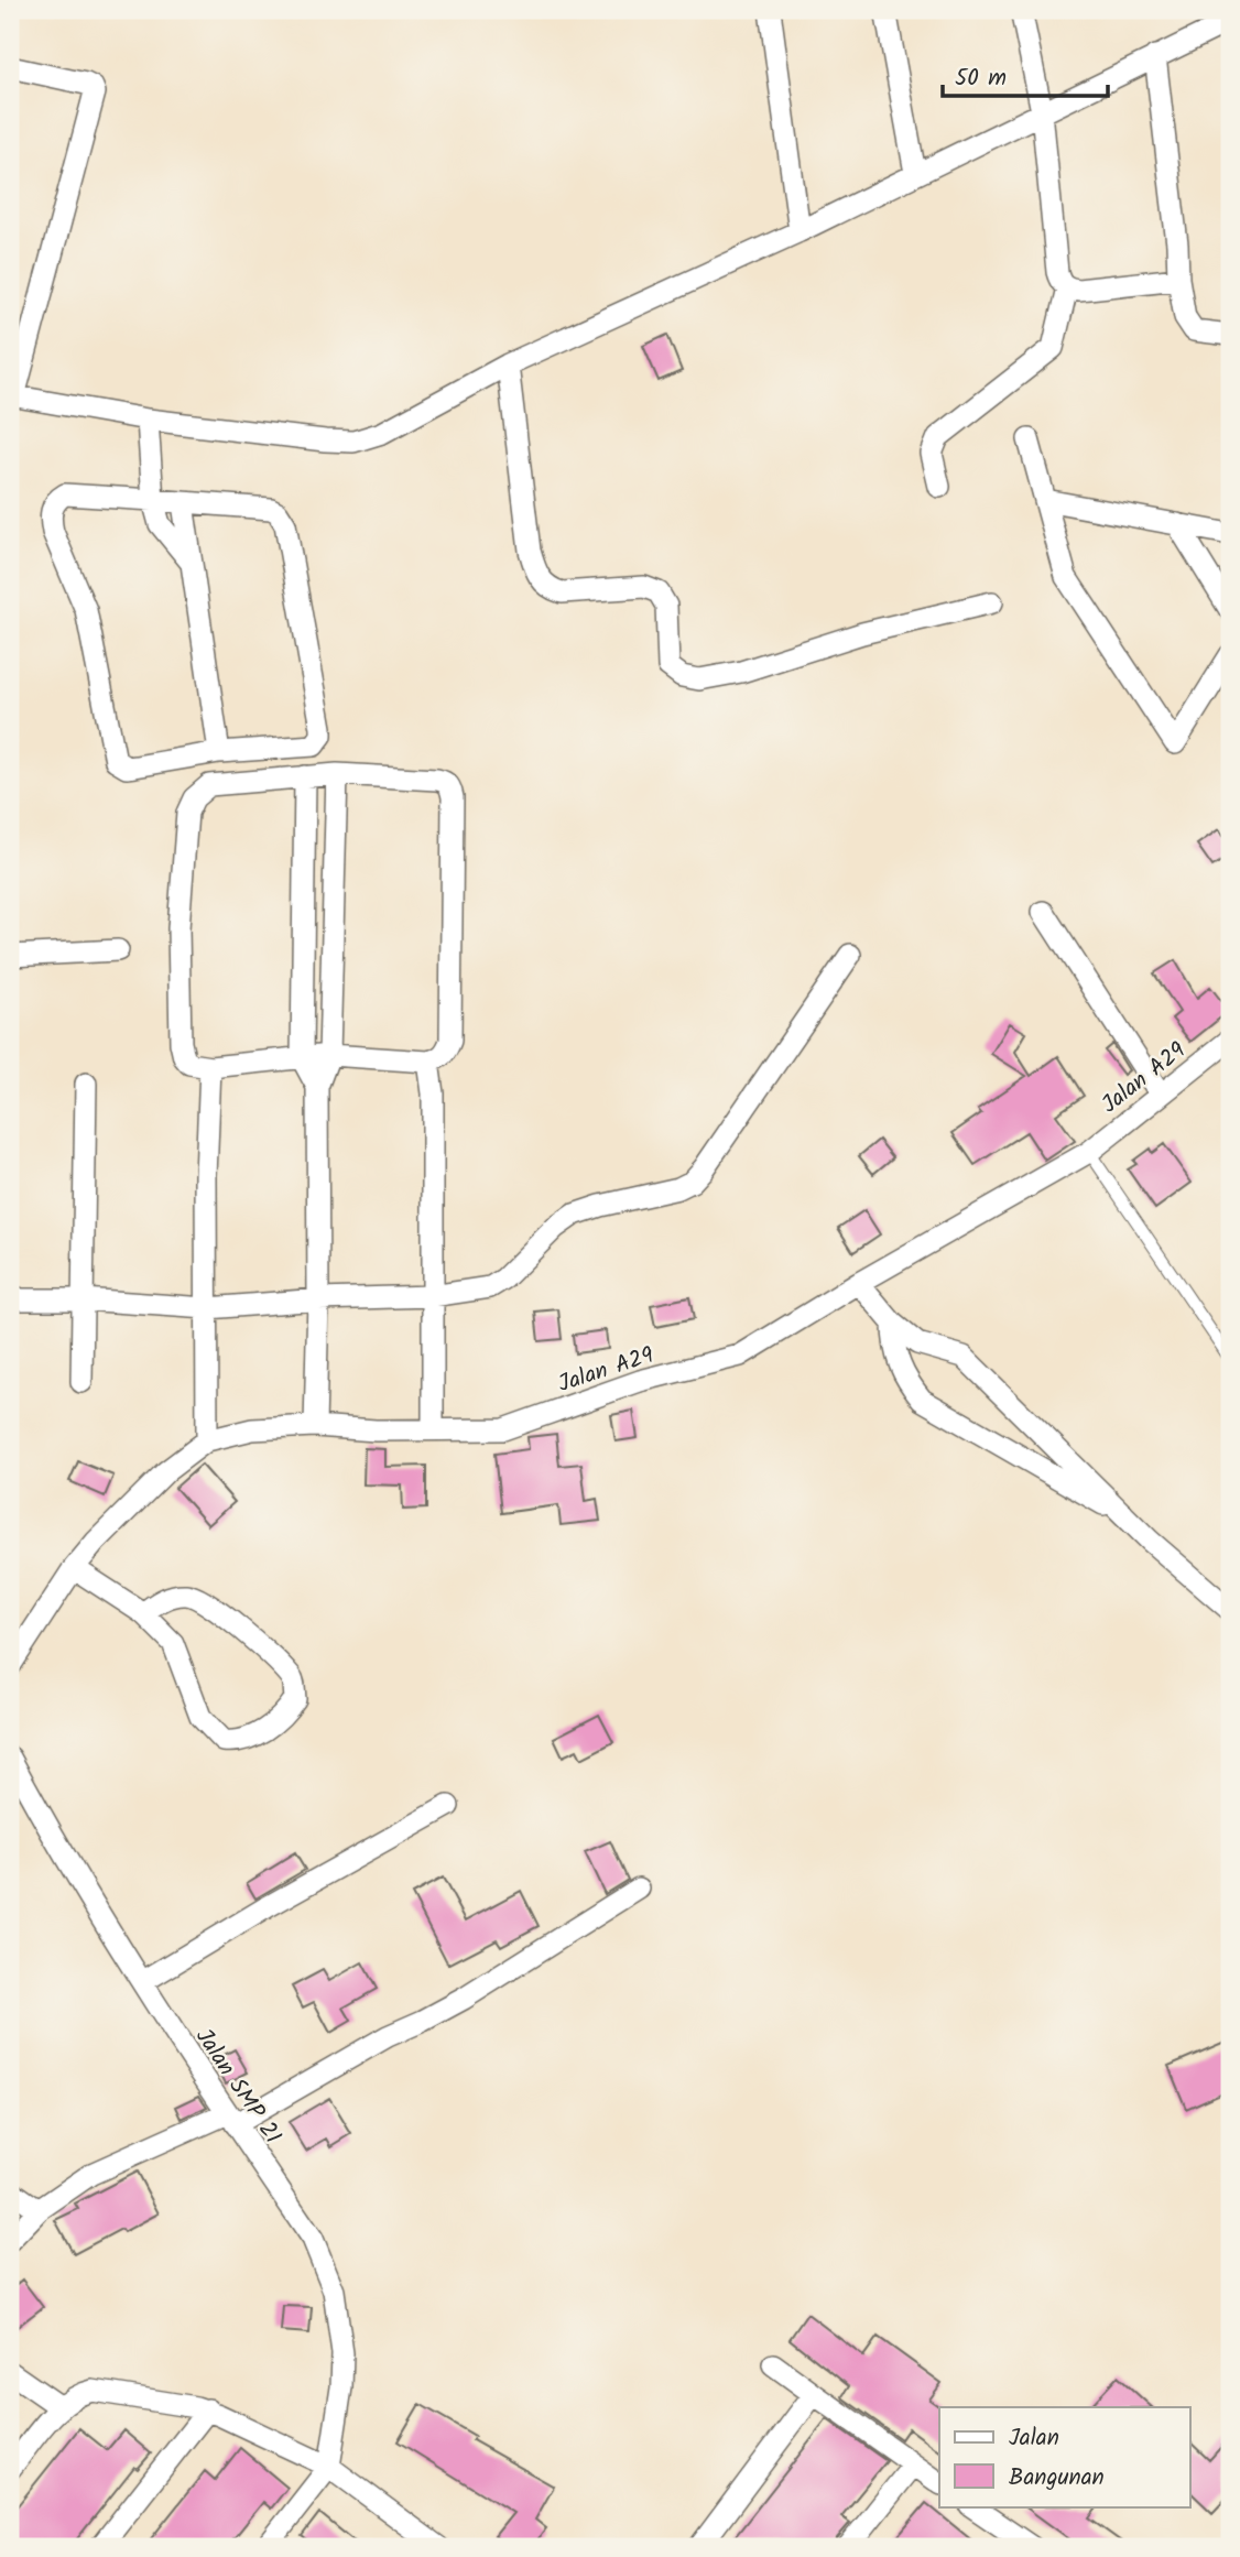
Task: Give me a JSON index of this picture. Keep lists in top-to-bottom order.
{
  "streets": {
    "street": ["Jalan A29", "Jalan SMP 21"]
  },
  "legend": ["Jalan", "Bangunan"],
  "scale_bar": "50 m"
}
